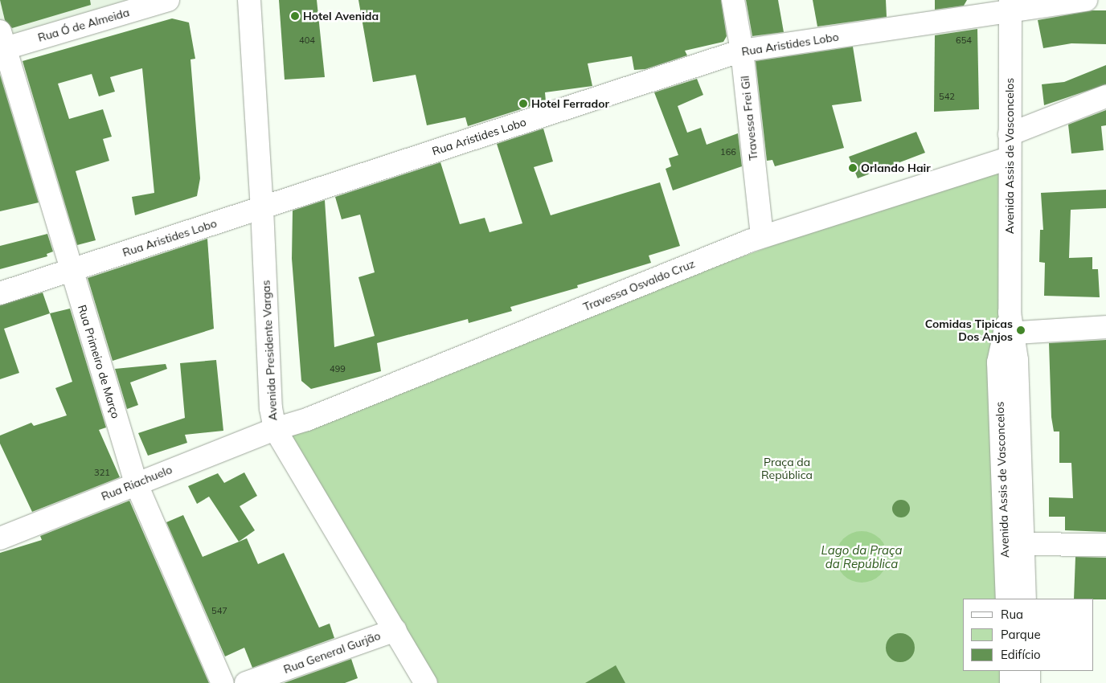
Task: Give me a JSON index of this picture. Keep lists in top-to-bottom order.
{
  "streets": {
    "street": [
      "Rua Ó de Almeida",
      "Rua Aristides Lobo",
      "Travessa Frei Gil",
      "Avenida Assis de Vasconcelos",
      "Travessa Osvaldo Cruz",
      "Avenida Presidente Vargas",
      "Rua Primeiro de Março",
      "Rua Riachuelo",
      "Rua General Gurjão"
    ]
  },
  "crossings": [
    ["Rua Ó de Almeida", "Rua Primeiro de Março"],
    ["Rua Aristides Lobo", "Travessa Frei Gil"],
    ["Rua Aristides Lobo", "Avenida Assis de Vasconcelos"],
    ["Rua Aristides Lobo", "Avenida Presidente Vargas"],
    ["Rua Aristides Lobo", "Rua Primeiro de Março"],
    ["Travessa Frei Gil", "Travessa Osvaldo Cruz"],
    ["Avenida Assis de Vasconcelos", "Travessa Osvaldo Cruz"],
    ["Travessa Osvaldo Cruz", "Avenida Presidente Vargas"],
    ["Travessa Osvaldo Cruz", "Rua Riachuelo"],
    ["Avenida Presidente Vargas", "Rua Riachuelo"],
    ["Avenida Presidente Vargas", "Rua General Gurjão"],
    ["Rua Primeiro de Março", "Rua Riachuelo"]
  ],
  "water": ["Lago da Praça da República"],
  "parks": ["Praça da República"],
  "places": [
    "Hotel Avenida",
    "Hotel Ferrador",
    "Orlando Hair",
    "Comidas Tipicas Dos Anjos"
  ],
  "house_numbers": [
    "404",
    "654",
    "542",
    "166",
    "499",
    "321",
    "547"
  ],
  "legend": ["Rua", "Parque", "Edifício"]
}
